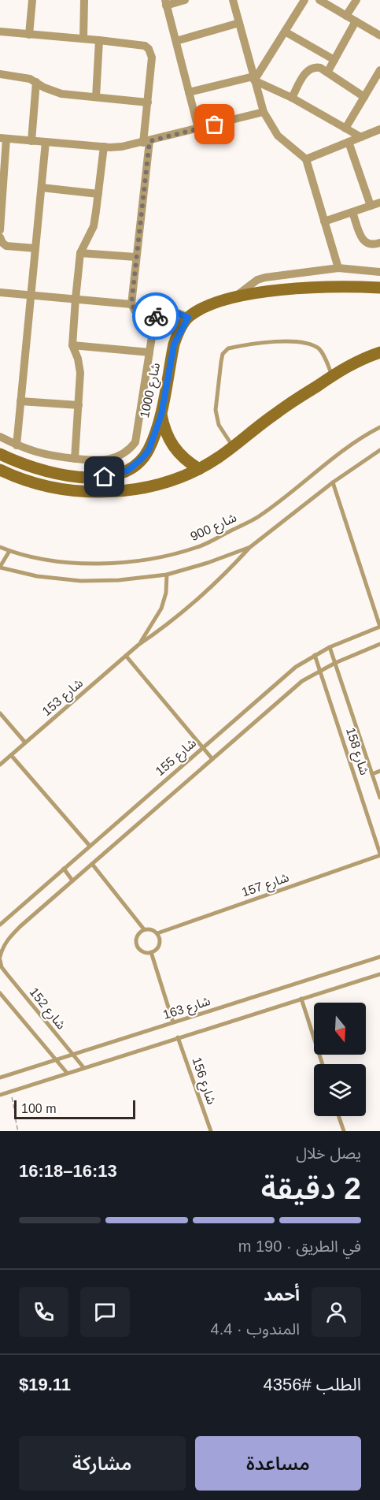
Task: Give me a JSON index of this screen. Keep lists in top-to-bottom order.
{
  "streets": {
    "street": ["شارع 1000"],
    "lane": [
      "شارع 900",
      "شارع 153",
      "شارع 158",
      "شارع 155",
      "شارع 157",
      "شارع 163",
      "شارع 152",
      "شارع 156"
    ]
  },
  "crossings": [
    ["شارع 158", "شارع 155"],
    ["شارع 158", "شارع 157"],
    ["شارع 155", "شارع 152"],
    ["شارع 163", "شارع 152"],
    ["شارع 163", "شارع 156"]
  ],
  "scale_bar": "100 m",
  "north": "bottom",
  "page": {
    "scale": "100 m",
    "heading": ["2 دقيقة", "يصل خلال", "16:13–16:18"],
    "panel": [
      "أحمد",
      "المندوب · 4.4",
      "الطلب #4356",
      "$19.11"
    ],
    "bar": "في الطريق · 190 m",
    "buttons": ["مساعدة", "مشاركة"]
  }
}
